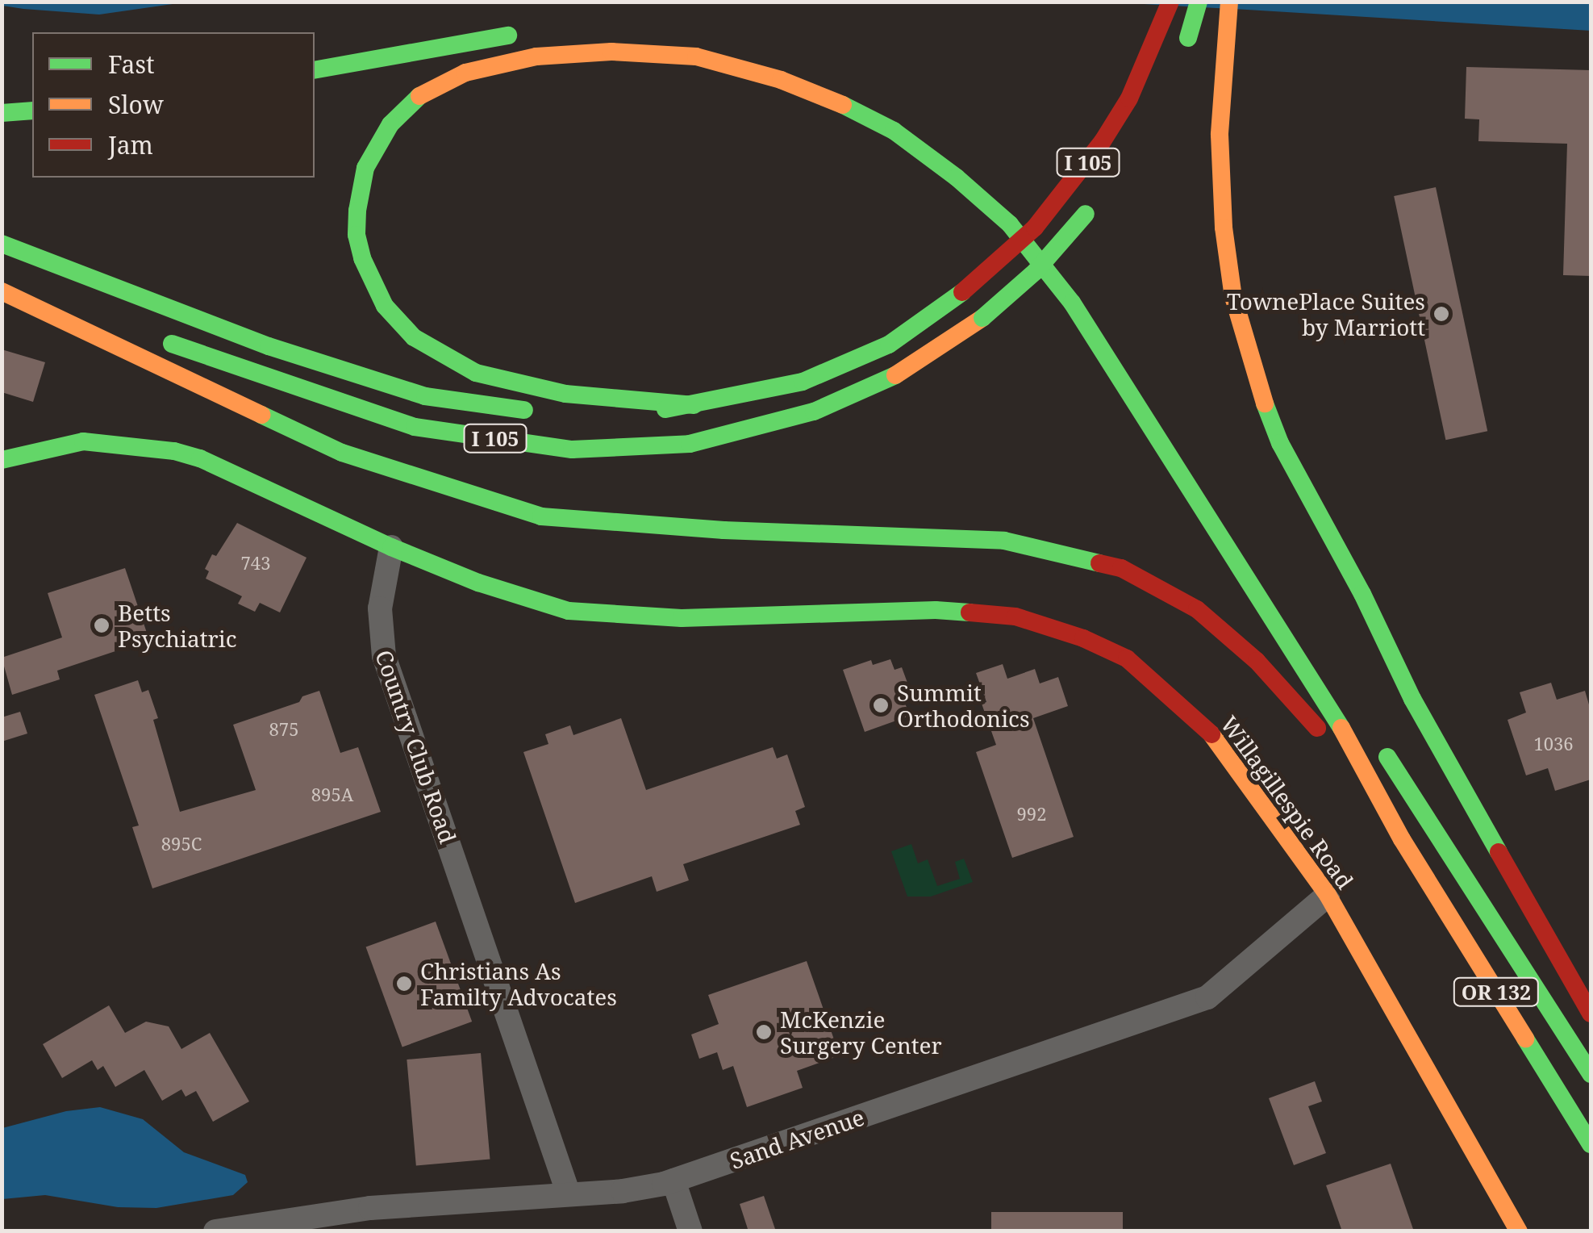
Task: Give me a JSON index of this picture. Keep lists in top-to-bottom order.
{
  "streets": {
    "main road": ["I 105", "Willagillespie Road", "OR 132"],
    "street": ["Country Club Road", "Sand Avenue"]
  },
  "crossings": [
    ["Country Club Road", "Willagillespie Road"],
    ["Country Club Road", "Sand Avenue"],
    ["Willagillespie Road", "Sand Avenue"]
  ],
  "places": [
    "TownePlace Suites by Marriott",
    "Betts Psychiatric",
    "Summit Orthodonics",
    "Christians As Familty Advocates",
    "McKenzie Surgery Center"
  ],
  "house_numbers": [
    "743",
    "875",
    "1036",
    "895A",
    "992",
    "895C"
  ],
  "legend": ["Fast", "Slow", "Jam"]
}
